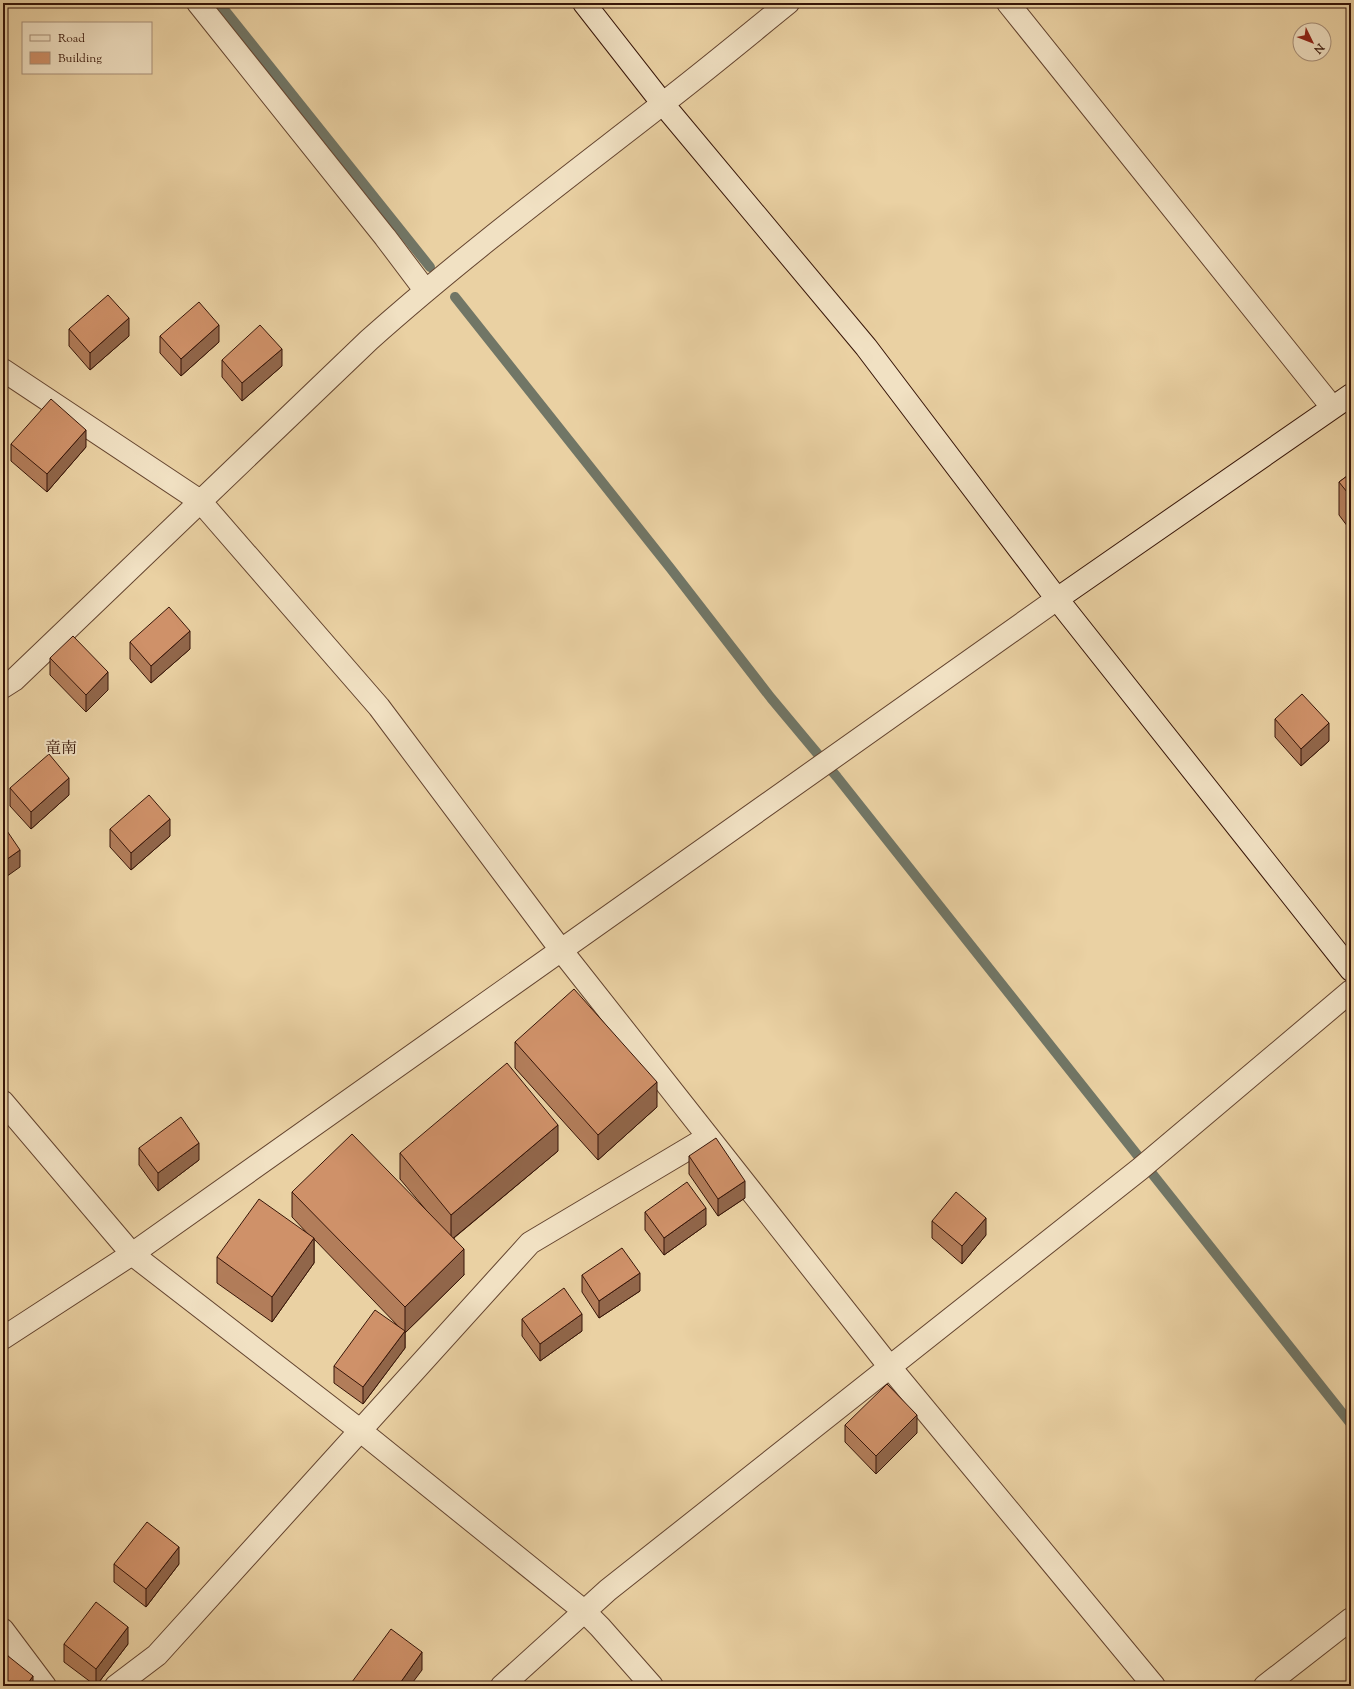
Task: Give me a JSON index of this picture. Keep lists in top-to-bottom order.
{
  "districts": ["竜南"],
  "legend": ["Road", "Building"],
  "north": "bottom right"
}
